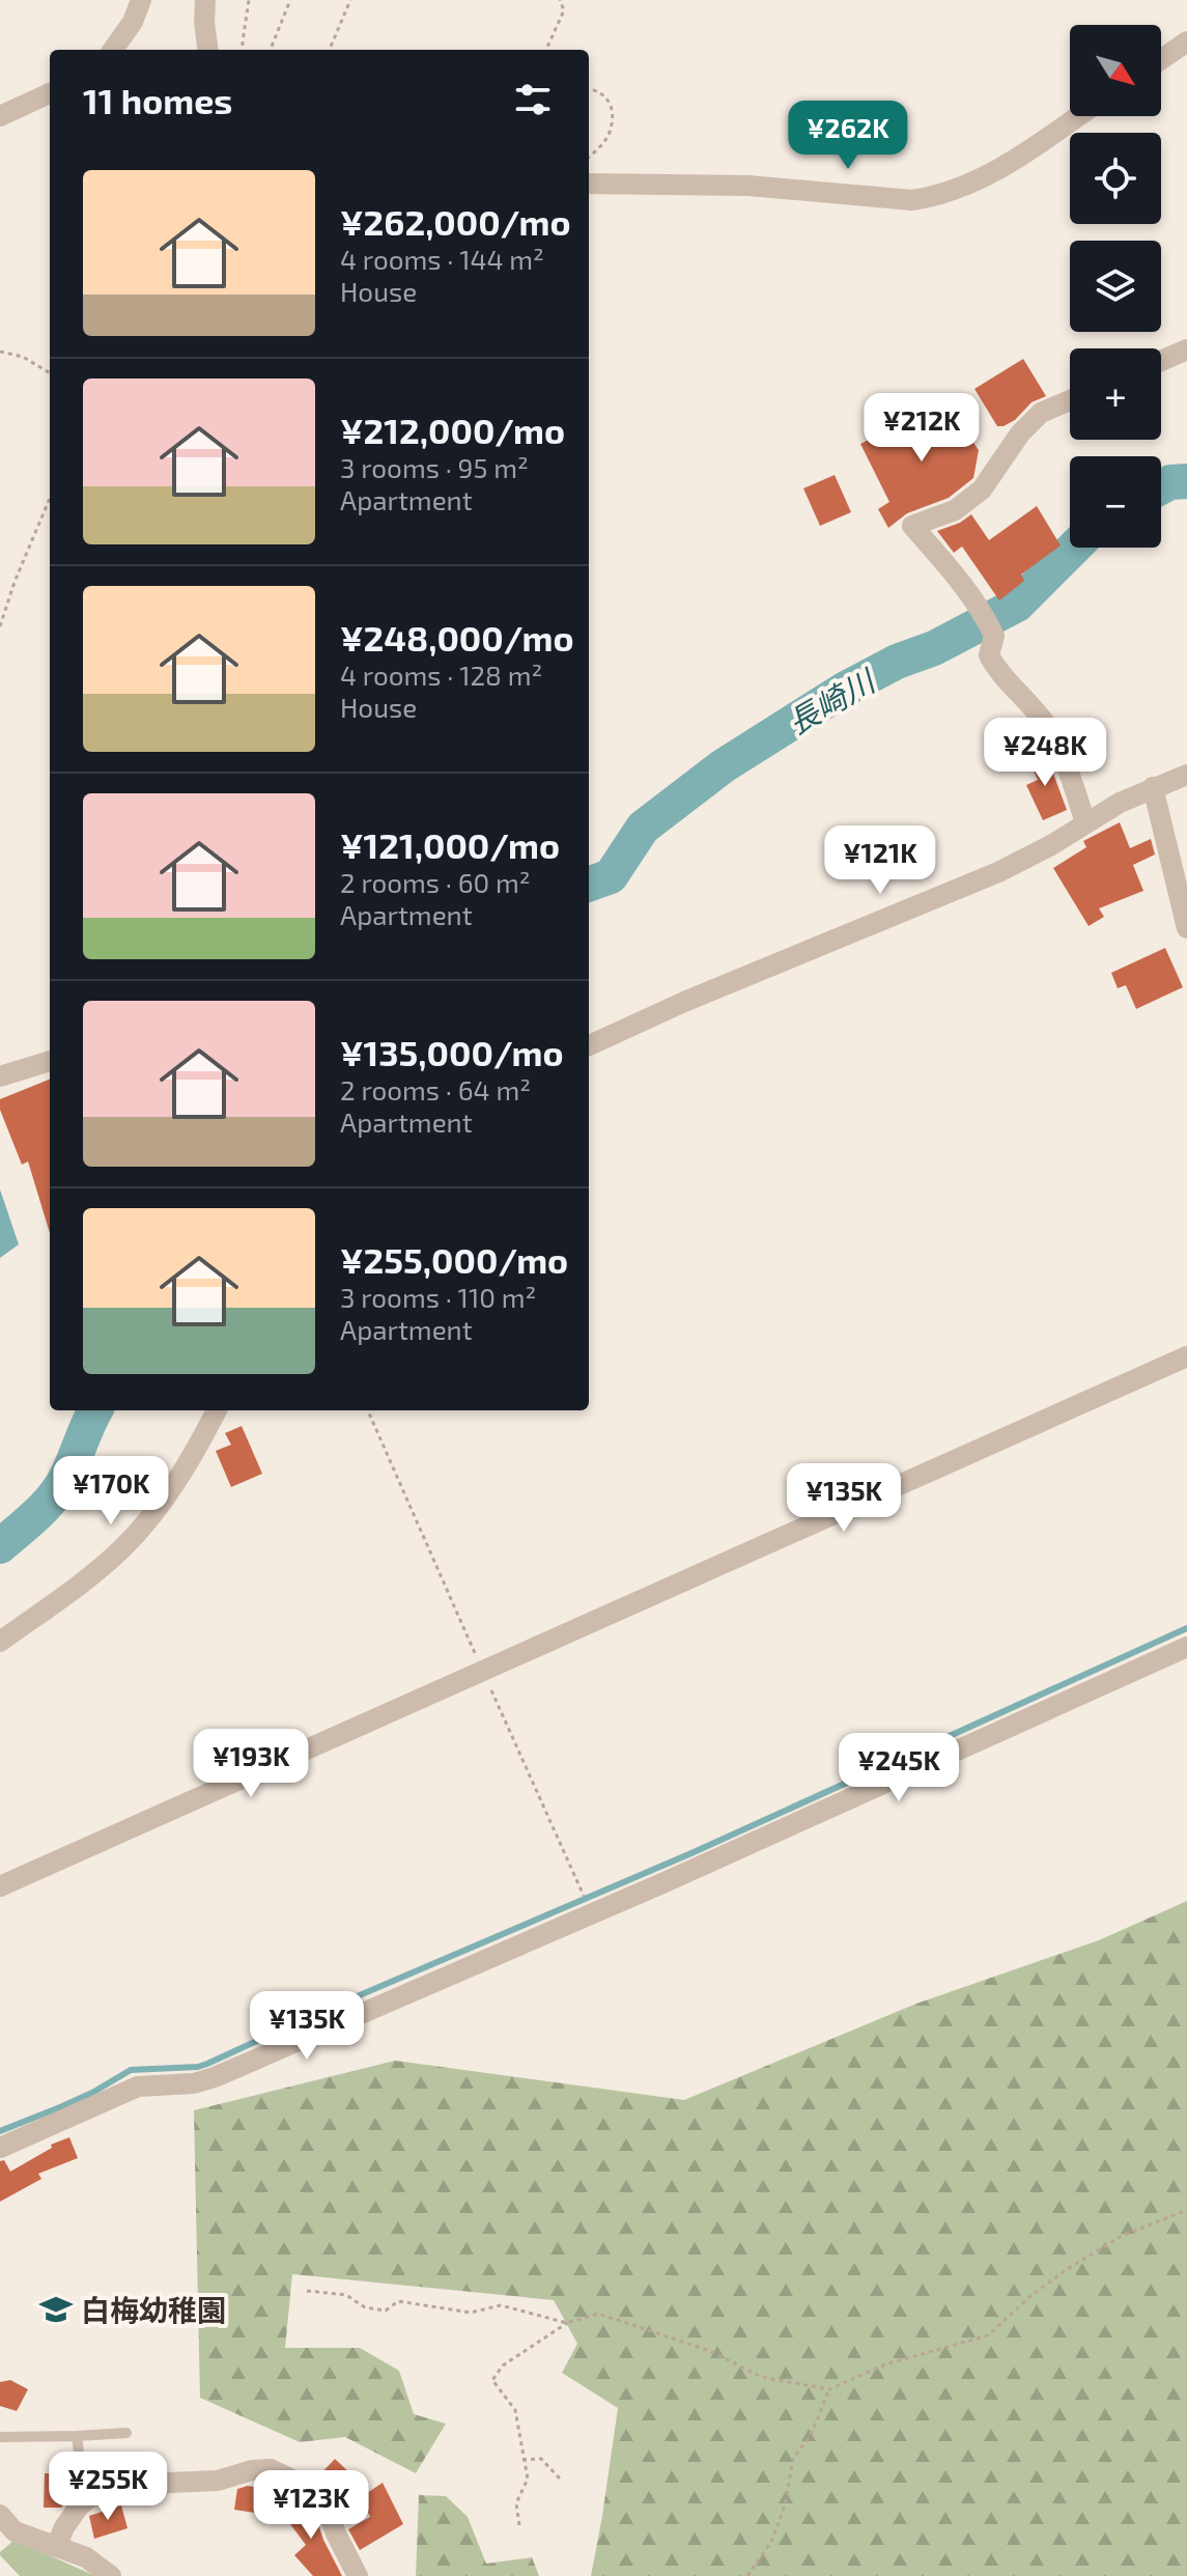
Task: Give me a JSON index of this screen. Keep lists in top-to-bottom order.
{
  "water": ["長崎川"],
  "places": {
    "school or university": ["白梅幼稚園"]
  },
  "north": "bottom right",
  "page": {
    "map_buttons": ["+", "−"],
    "heading": "11 homes",
    "price": [
      "¥262K",
      "¥212K",
      "¥248K",
      "¥121K",
      "¥170K",
      "¥135K",
      "¥193K",
      "¥245K",
      "¥135K",
      "¥255K",
      "¥123K"
    ],
    "list": [
      {
        "name": "¥262,000/mo",
        "note": "4 rooms · 144 m² · House"
      },
      {
        "name": "¥212,000/mo",
        "note": "3 rooms · 95 m² · Apartment"
      },
      {
        "name": "¥248,000/mo",
        "note": "4 rooms · 128 m² · House"
      },
      {
        "name": "¥121,000/mo",
        "note": "2 rooms · 60 m² · Apartment"
      },
      {
        "name": "¥135,000/mo",
        "note": "2 rooms · 64 m² · Apartment"
      },
      {
        "name": "¥255,000/mo",
        "note": "3 rooms · 110 m² · Apartment"
      }
    ]
  }
}
